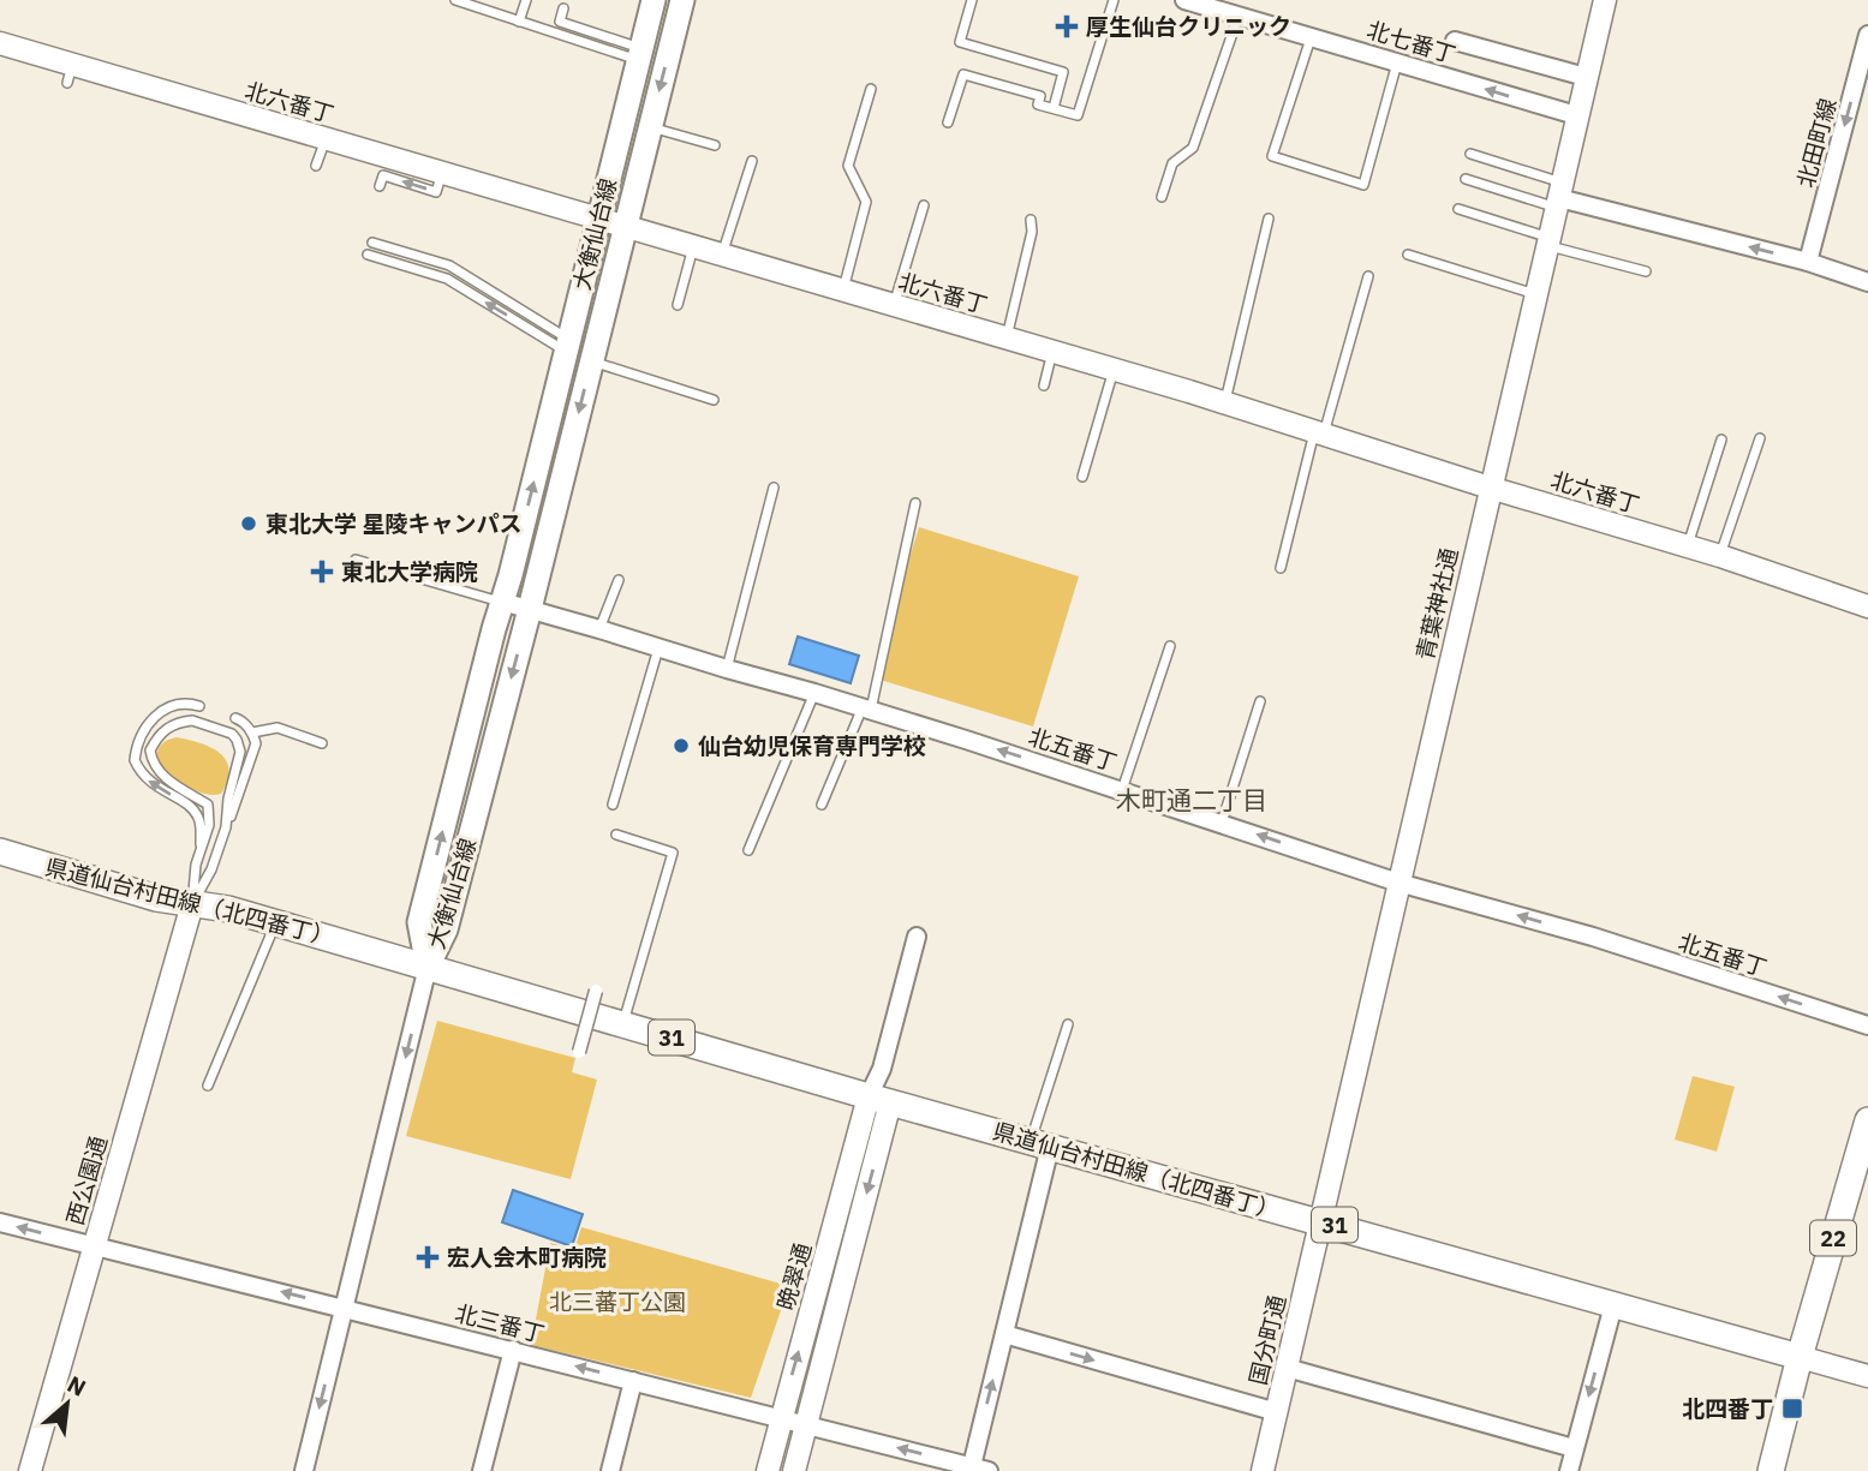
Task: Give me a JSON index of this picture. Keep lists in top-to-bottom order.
{
  "streets": {
    "main road": [
      "大衡仙台線",
      "県道仙台村田線（北四番丁）",
      "31",
      "22"
    ],
    "street": [
      "北七番丁",
      "北六番丁",
      "北田町線",
      "青葉神社通",
      "北五番丁",
      "西公園通",
      "晩翠通",
      "北三番丁",
      "国分町通"
    ]
  },
  "crossings": [
    ["北七番丁", "青葉神社通"],
    ["北六番丁", "大衡仙台線"],
    ["北六番丁", "青葉神社通"],
    ["大衡仙台線", "北五番丁"],
    ["大衡仙台線", "県道仙台村田線（北四番丁）"],
    ["青葉神社通", "北五番丁"],
    ["青葉神社通", "県道仙台村田線（北四番丁）"],
    ["青葉神社通", "国分町通"],
    ["県道仙台村田線（北四番丁）", "西公園通"],
    ["県道仙台村田線（北四番丁）", "22"],
    ["県道仙台村田線（北四番丁）", "晩翠通"],
    ["県道仙台村田線（北四番丁）", "国分町通"],
    ["西公園通", "北三番丁"],
    ["晩翠通", "北三番丁"]
  ],
  "one_way": ["北田町線", "北五番丁", "北三番丁"],
  "districts": ["木町通二丁目"],
  "parks": ["北三蕃丁公園"],
  "places": {
    "health": ["厚生仙台クリニック", "東北大学病院", "宏人会木町病院"],
    "other": ["東北大学 星陵キャンパス", "仙台幼児保育専門学校"],
    "transit": ["北四番丁"]
  },
  "north": "top right"
}
